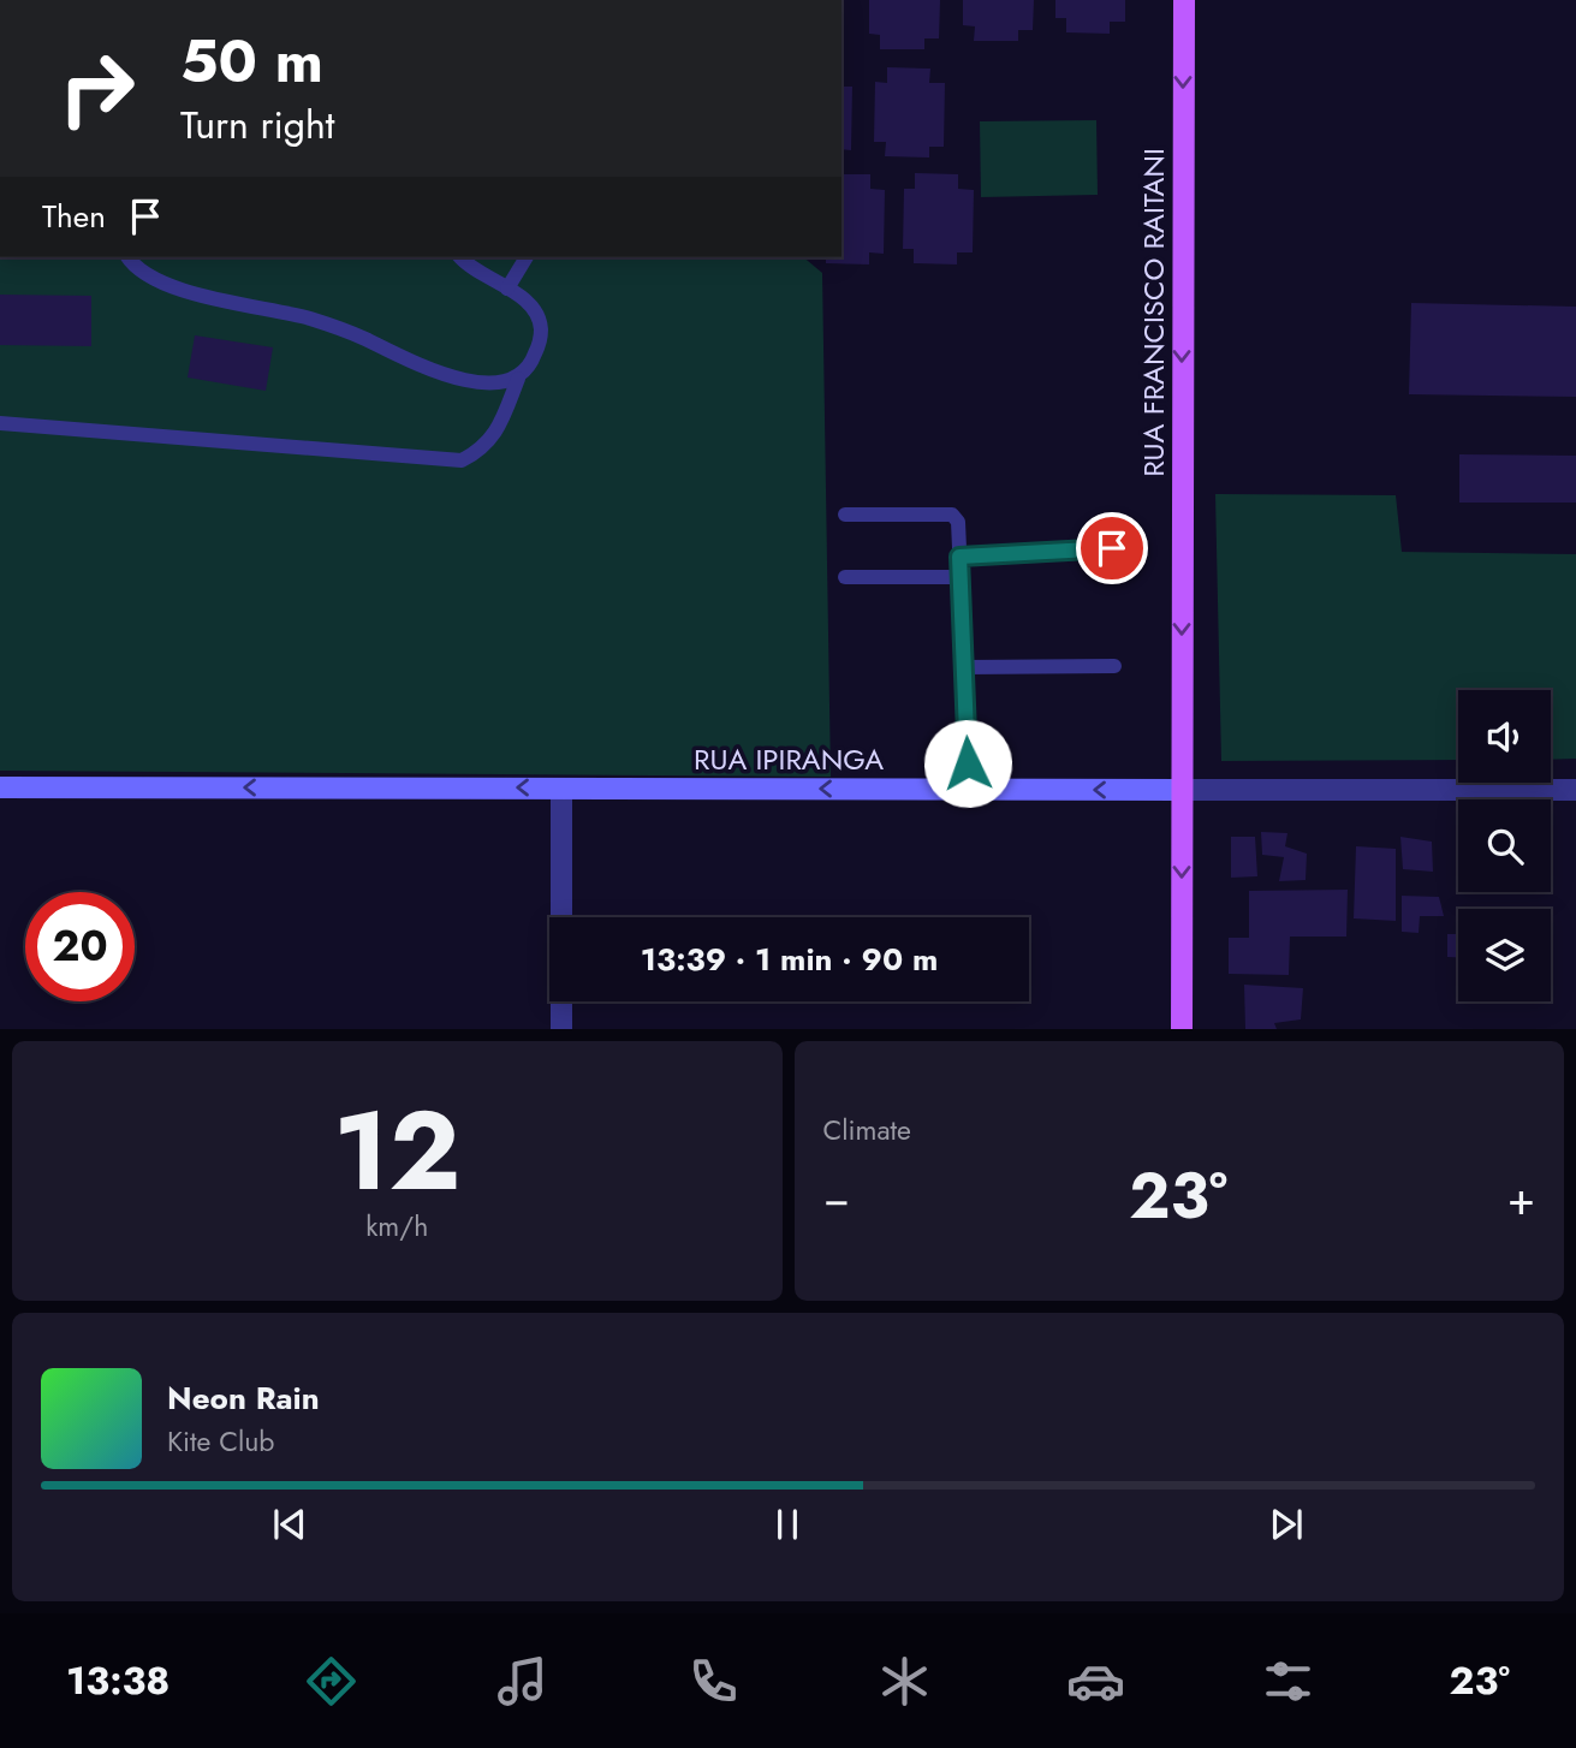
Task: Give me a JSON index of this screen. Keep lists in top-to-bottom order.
{
  "streets": {
    "main road": ["RUA FRANCISCO RAITANI", "RUA IPIRANGA"]
  },
  "crossings": [
    ["RUA FRANCISCO RAITANI", "RUA IPIRANGA"]
  ],
  "one_way": ["RUA FRANCISCO RAITANI", "RUA IPIRANGA"],
  "page": {
    "turn": ["50 m", "Turn right"],
    "then": "Then",
    "limit": "20",
    "trip": "13:39 · 1 min · 90 m",
    "tile": [
      ["12", "km/h"],
      "Climate"
    ],
    "heat": ["−", "23°", "+"],
    "song": ["Neon Rain", "Kite Club"],
    "tabs": ["13:38", "23°"]
  }
}
